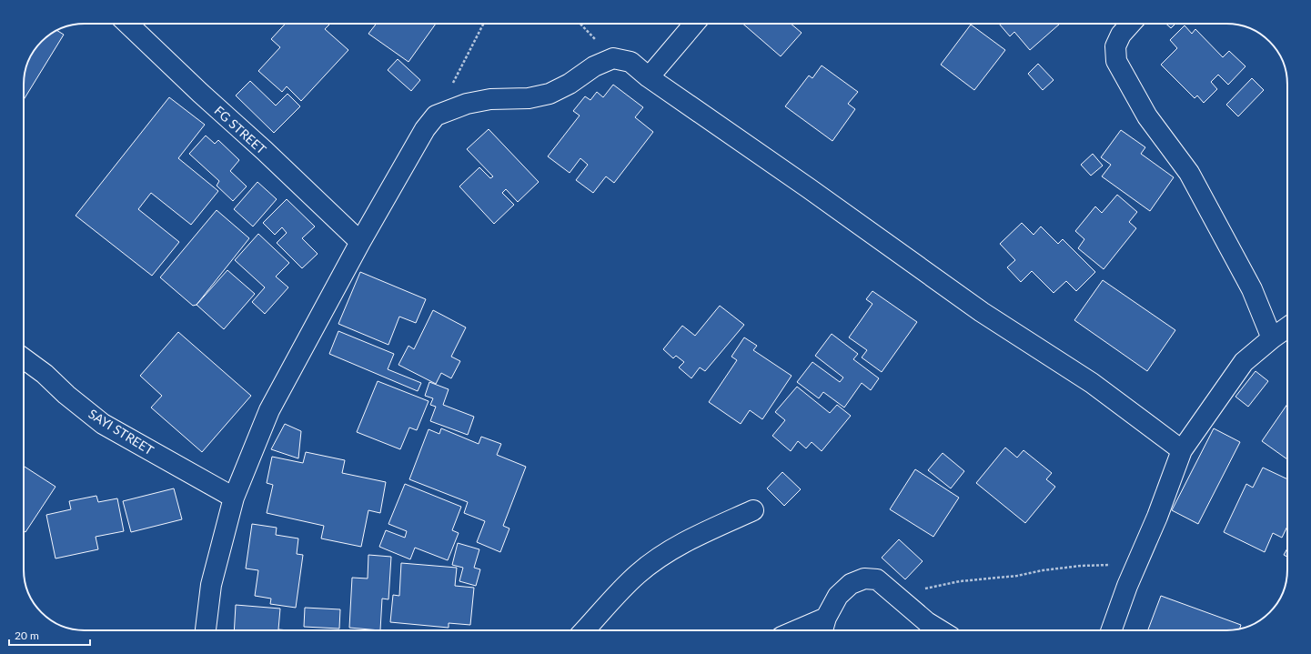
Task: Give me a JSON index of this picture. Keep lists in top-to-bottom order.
{
  "streets": {
    "street": ["FG STREET", "SAYI STREET"]
  },
  "scale_bar": "20 m"
}
